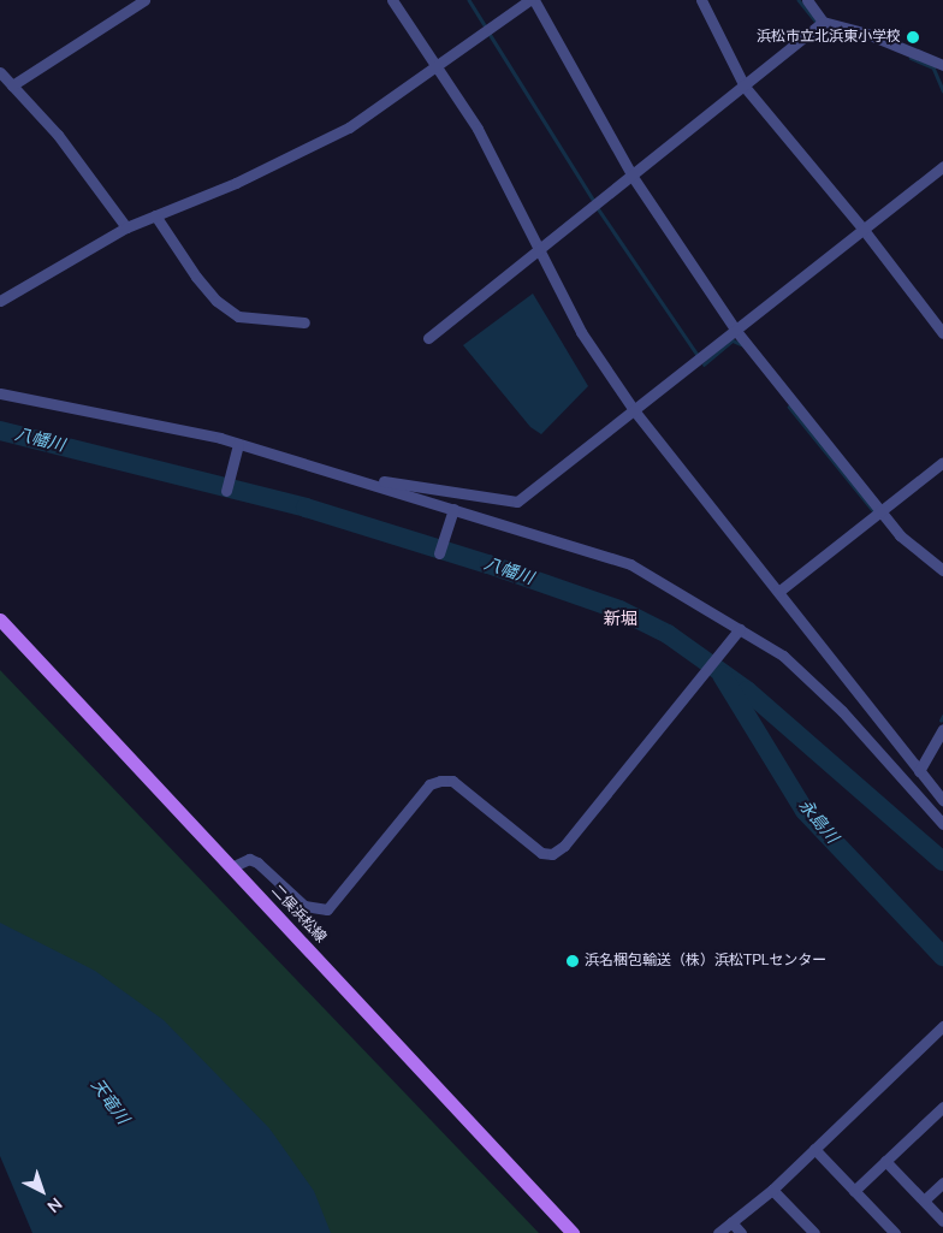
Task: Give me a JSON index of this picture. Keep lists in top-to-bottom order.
{
  "streets": {
    "main road": ["二俣浜松線"]
  },
  "districts": ["新堀"],
  "water": ["八幡川", "永島川", "天竜川"],
  "places": ["浜松市立北浜東小学校", "浜名梱包輸送（株）浜松TPLセンター"],
  "north": "bottom right"
}
